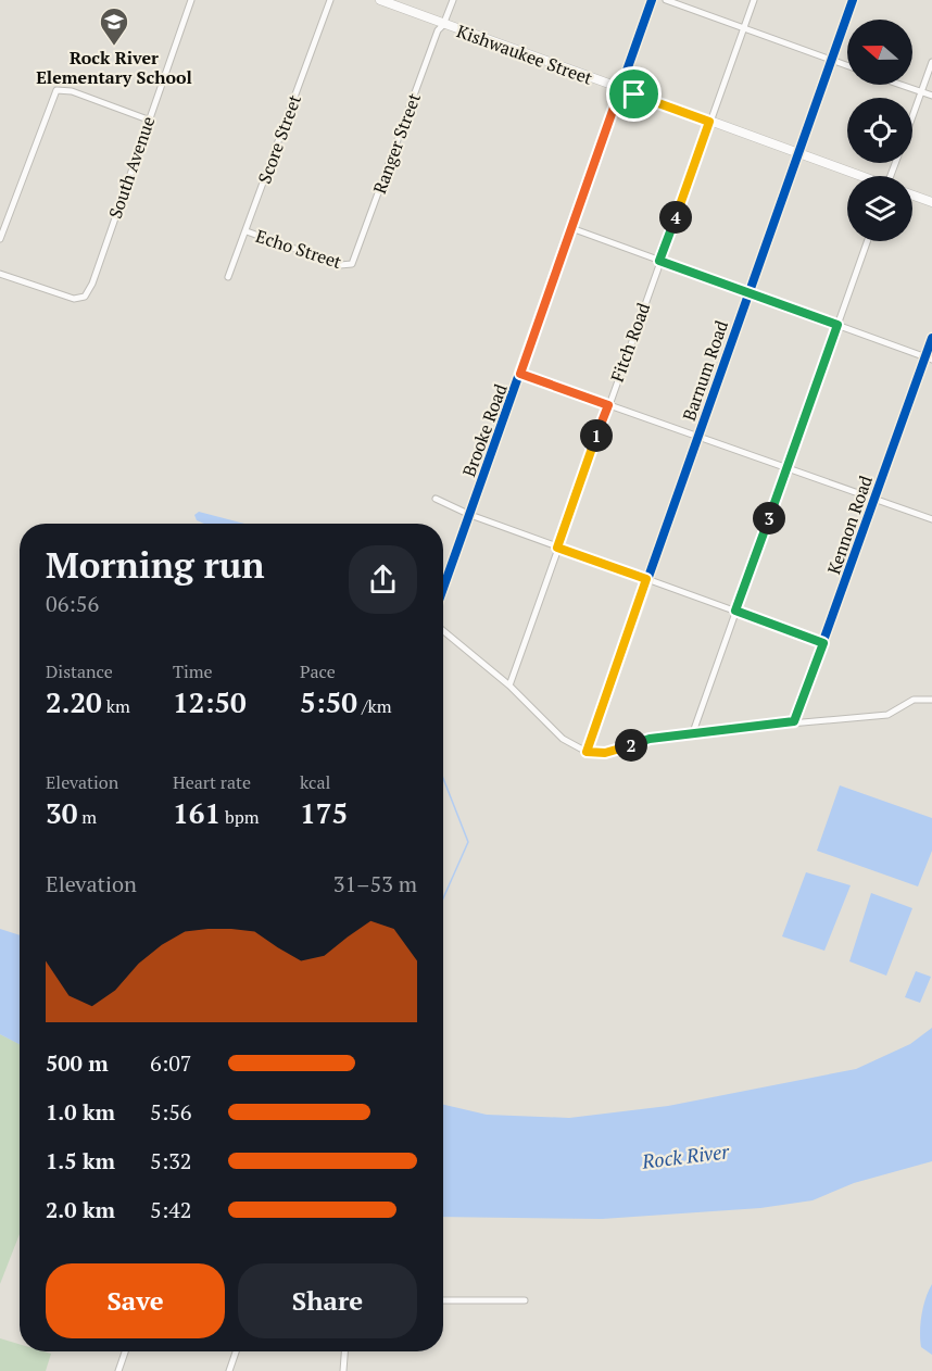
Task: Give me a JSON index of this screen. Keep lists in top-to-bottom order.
{
  "streets": {
    "street": [
      "Kishwaukee Street",
      "Score Street",
      "Ranger Street",
      "South Avenue",
      "Echo Street",
      "Fitch Road",
      "Barnum Road",
      "Brooke Road",
      "Kennon Road"
    ]
  },
  "crossings": [
    ["Kishwaukee Street", "Ranger Street"],
    ["Kishwaukee Street", "Fitch Road"],
    ["Kishwaukee Street", "Barnum Road"],
    ["Kishwaukee Street", "Brooke Road"],
    ["Score Street", "Echo Street"],
    ["Ranger Street", "Echo Street"]
  ],
  "water": ["Rock River"],
  "places": {
    "school or university": ["Rock River Elementary School"]
  },
  "north": "left",
  "page": {
    "pins": [
      "4",
      "1",
      "3",
      "2"
    ],
    "heading": ["Morning run", "06:56"],
    "stats": [
      ["Distance", "2.20 km"],
      ["Time", "12:50"],
      ["Pace", "5:50 /km"],
      ["Elevation", "30 m"],
      ["Heart rate", "161 bpm"],
      ["kcal", "175"]
    ],
    "chart": ["Elevation", "31–53 m"],
    "list": [
      {
        "name": "500 m",
        "note": "6:07"
      },
      {
        "name": "1.0 km",
        "note": "5:56"
      },
      {
        "name": "1.5 km",
        "note": "5:32"
      },
      {
        "name": "2.0 km",
        "note": "5:42"
      }
    ],
    "buttons": ["Save", "Share"]
  }
}
